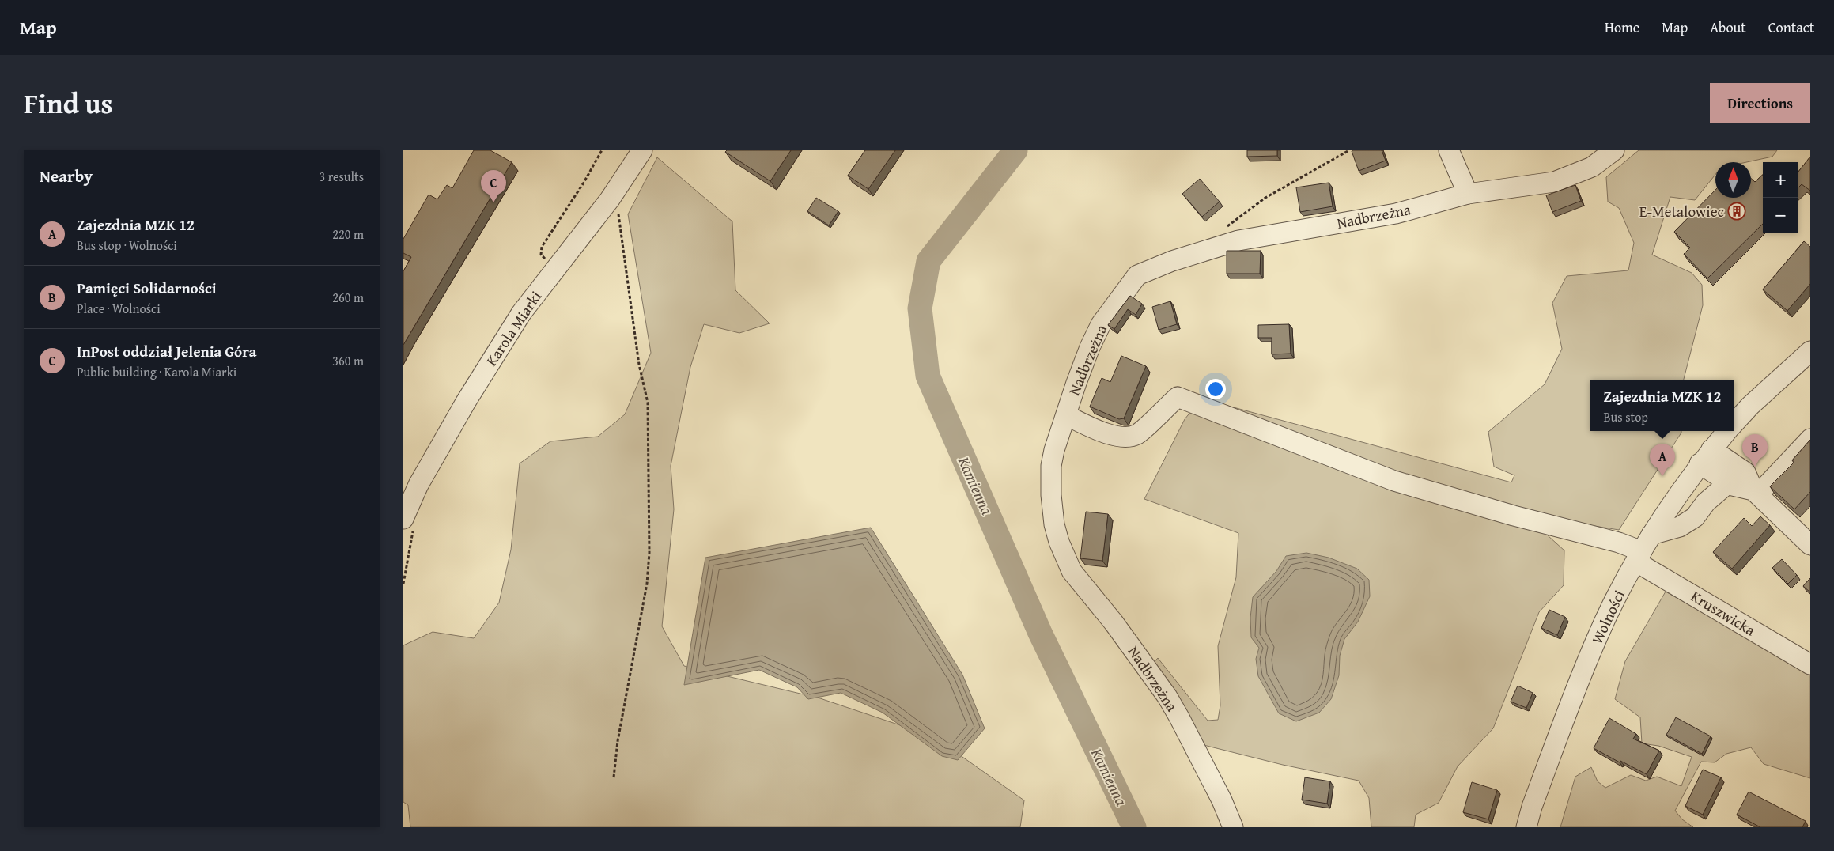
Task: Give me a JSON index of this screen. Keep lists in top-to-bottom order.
{
  "streets": {
    "street": [
      "Nadbrzeżna",
      "Karola Miarki",
      "Kruszwicka",
      "Wolności"
    ]
  },
  "crossings": [
    ["Nadbrzeżna", "Kruszwicka"],
    ["Kruszwicka", "Wolności"]
  ],
  "water": ["Kamienna"],
  "places": {
    "building": ["E-Metalowiec"]
  },
  "north": "top",
  "page": {
    "header": "Map",
    "nav": [
      "Home",
      "Map",
      "About",
      "Contact"
    ],
    "title": "Find us",
    "buttons": "Directions",
    "heading": ["Nearby", "3 results"],
    "map_buttons": ["+", "−"],
    "pins": ["C", "B", "A"],
    "list": [
      {
        "mark": "A",
        "name": "Zajezdnia MZK 12",
        "note": "Bus stop · Wolności",
        "value": "220 m"
      },
      {
        "mark": "B",
        "name": "Pamięci Solidarności",
        "note": "Place · Wolności",
        "value": "260 m"
      },
      {
        "mark": "C",
        "name": "InPost oddział Jelenia Góra",
        "note": "Public building · Karola Miarki",
        "value": "360 m"
      }
    ],
    "popup": ["Zajezdnia MZK 12", "Bus stop"]
  }
}
